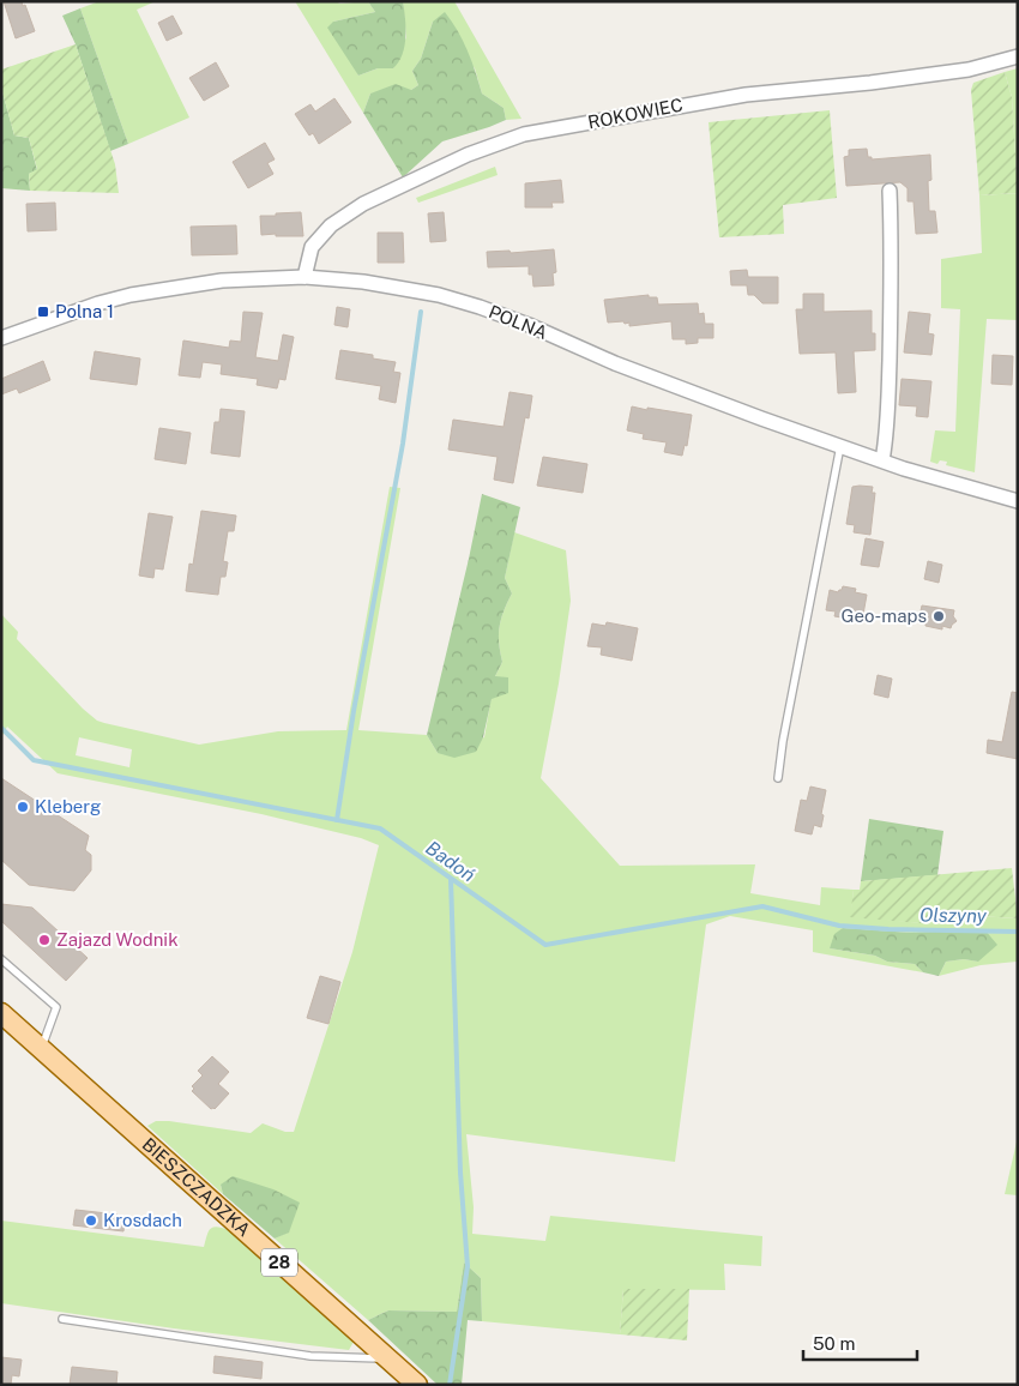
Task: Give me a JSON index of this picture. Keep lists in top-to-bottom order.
{
  "streets": {
    "main road": ["BIESZCZADZKA", "28"],
    "street": ["ROKOWIEC", "POLNA"]
  },
  "crossings": [
    ["ROKOWIEC", "POLNA"]
  ],
  "water": ["Badoń", "Olszyny"],
  "places": {
    "transit": ["Polna 1"],
    "other": [
      "Geo-maps",
      "Kleberg",
      "Zajazd Wodnik",
      "Krosdach"
    ]
  },
  "scale_bar": "50 m"
}
